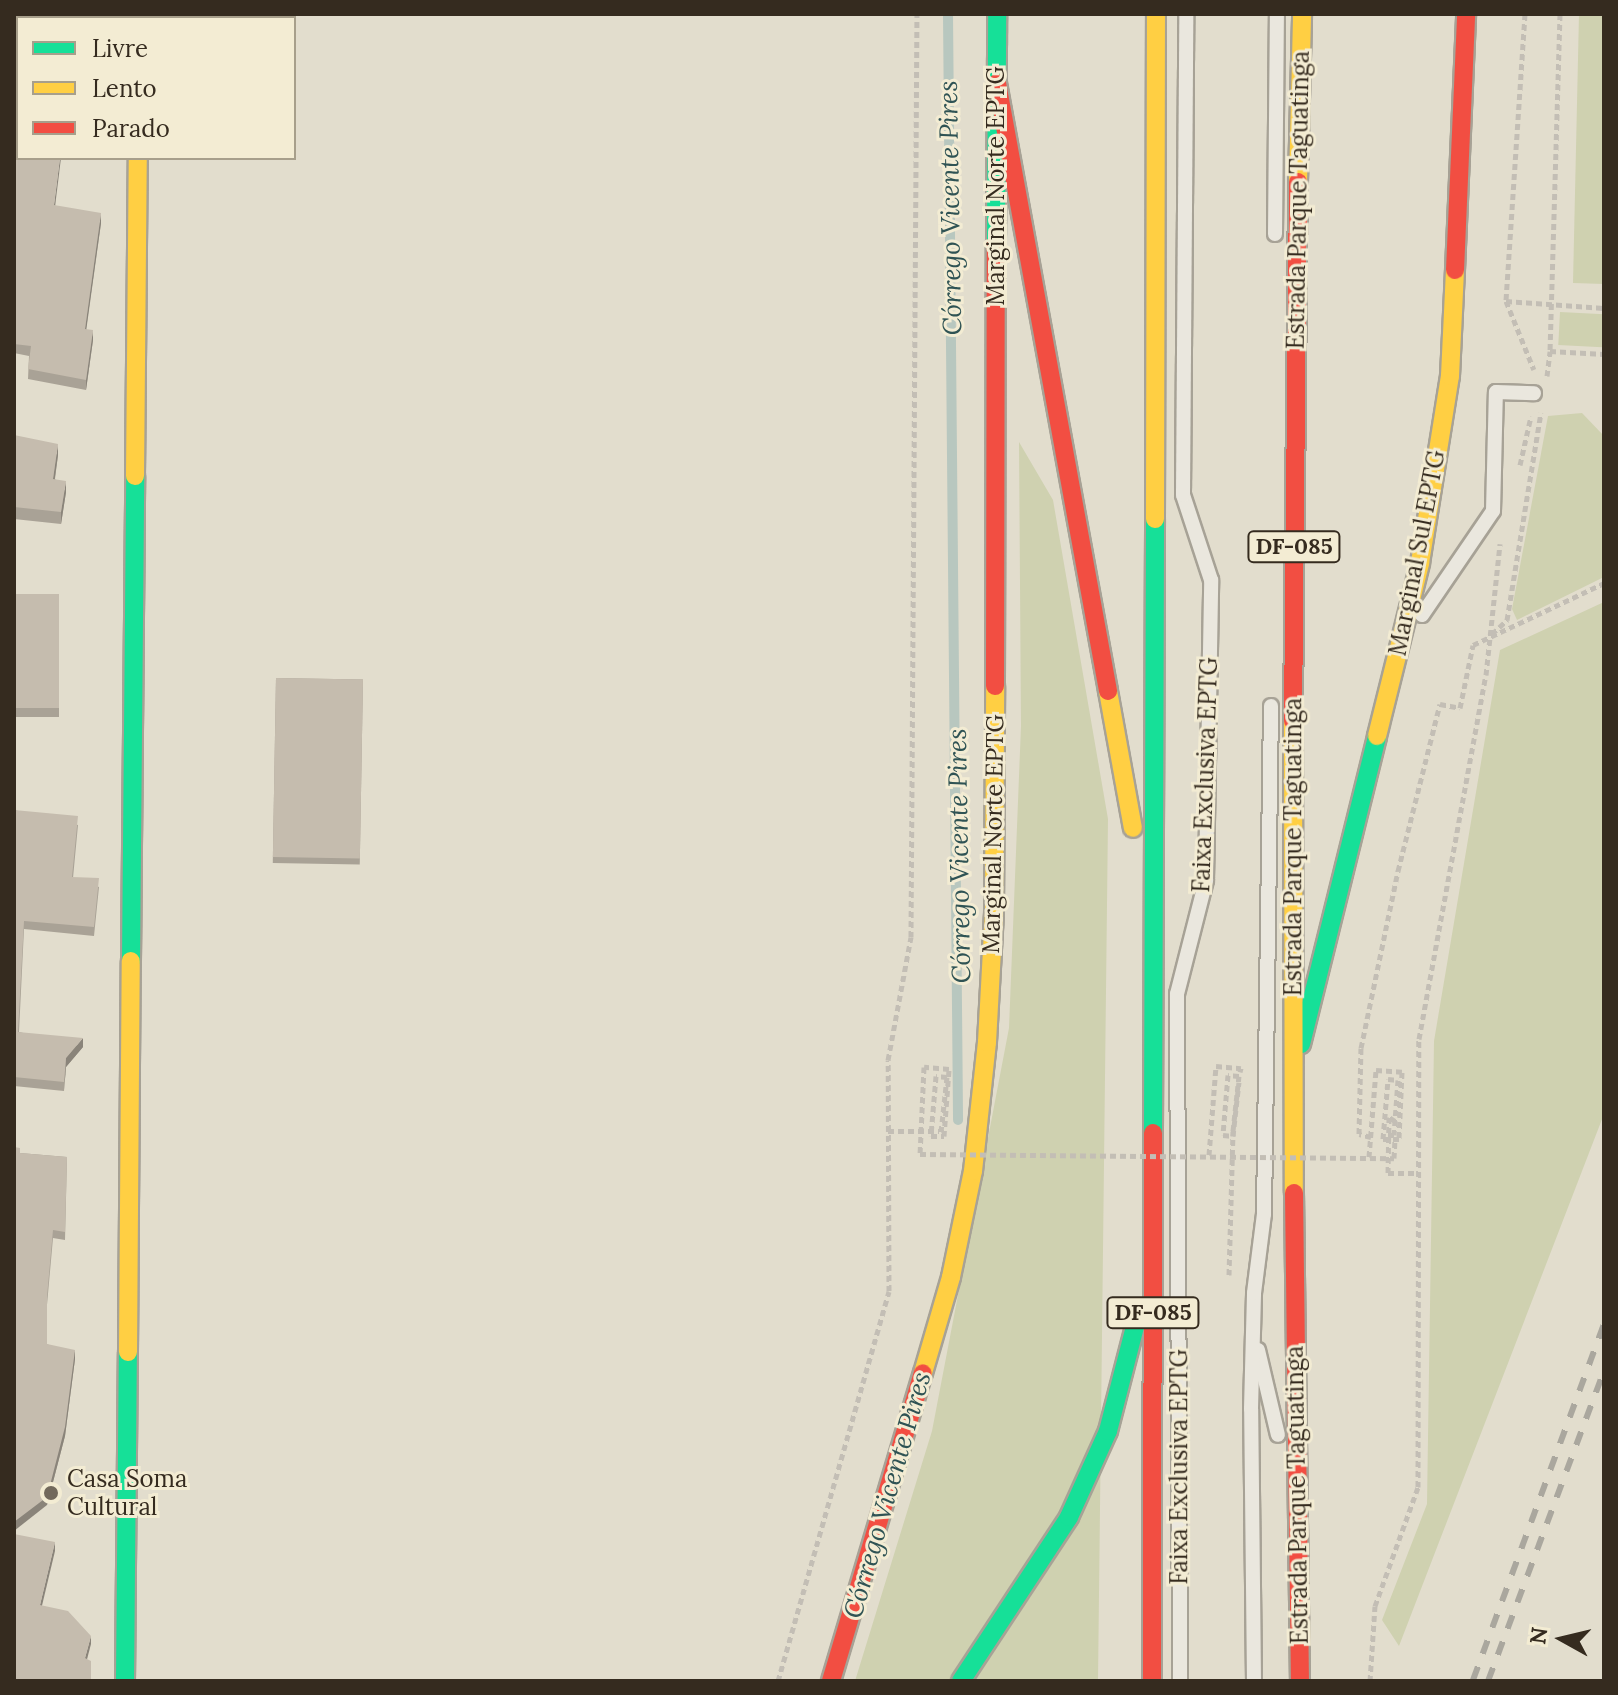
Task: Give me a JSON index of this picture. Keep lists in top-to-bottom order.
{
  "streets": {
    "main road": [
      "Marginal Norte EPTG",
      "Estrada Parque Taguatinga",
      "DF-085",
      "Marginal Sul EPTG"
    ],
    "lane": ["Faixa Exclusiva EPTG"]
  },
  "crossings": [
    ["Estrada Parque Taguatinga", "Marginal Sul EPTG"]
  ],
  "water": ["Córrego Vicente Pires"],
  "places": ["Casa Soma Cultural"],
  "legend": ["Livre", "Lento", "Parado"],
  "north": "left"
}
